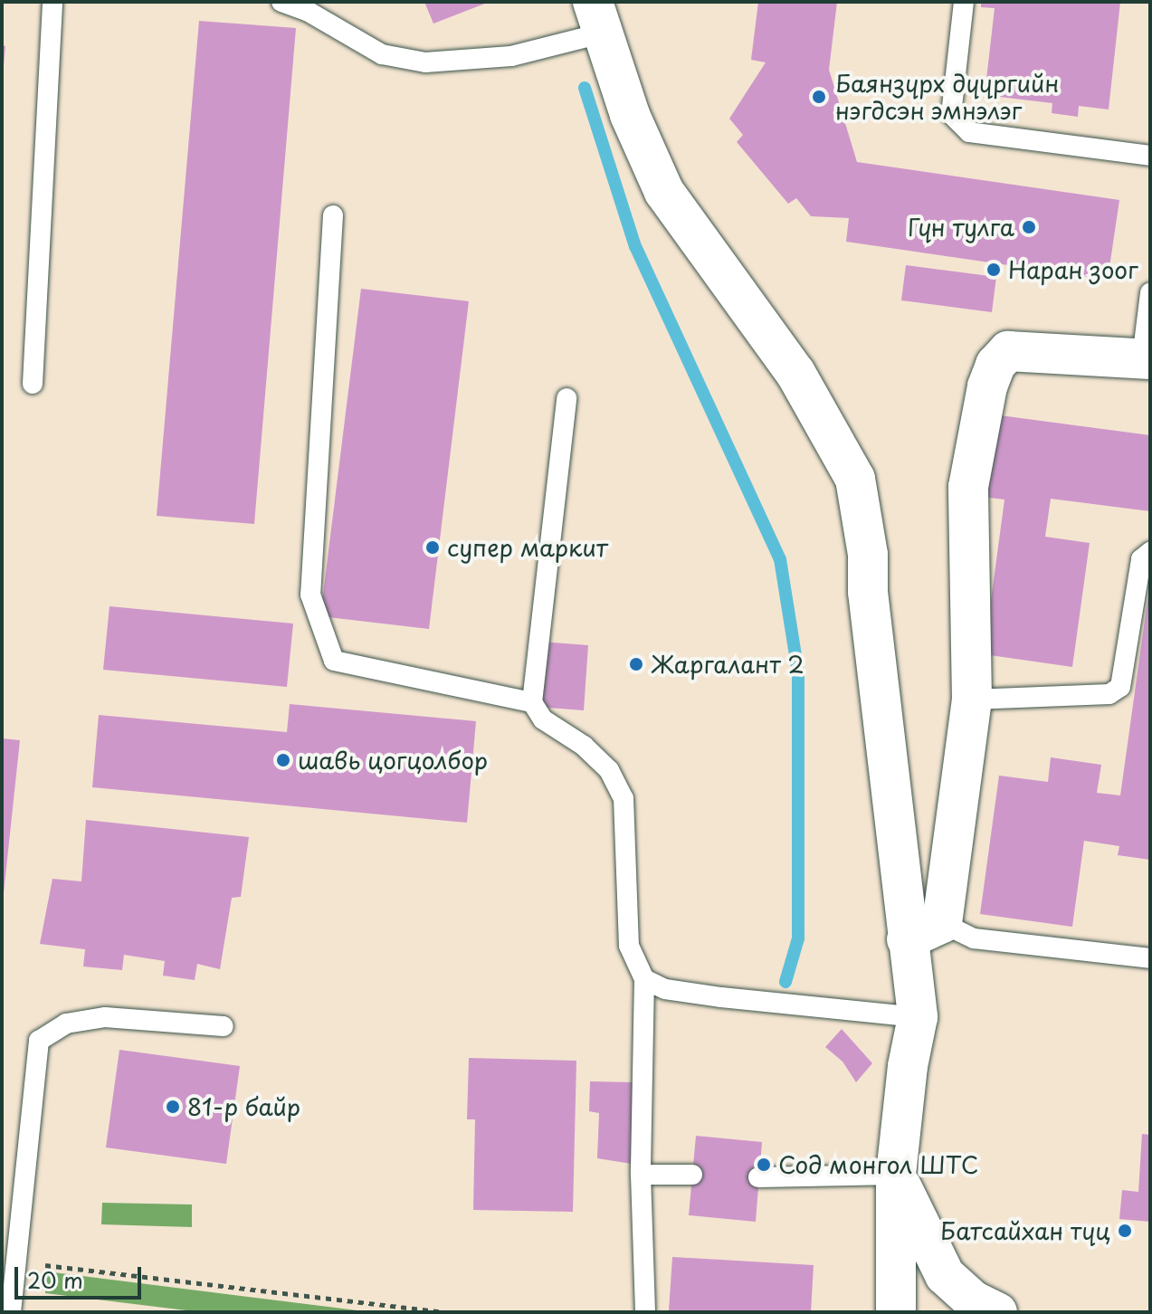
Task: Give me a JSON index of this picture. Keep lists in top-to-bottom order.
{
  "places": [
    "Баянзүрх дүүргийн нэгдсэн эмнэлэг",
    "Гүн тулга",
    "Наран зоог",
    "супер маркит",
    "Жаргалант 2",
    "шавь цогцолбор",
    "81-р байр",
    "Сод монгол ШТС",
    "Батсайхан түц"
  ],
  "scale_bar": "20 m"
}
